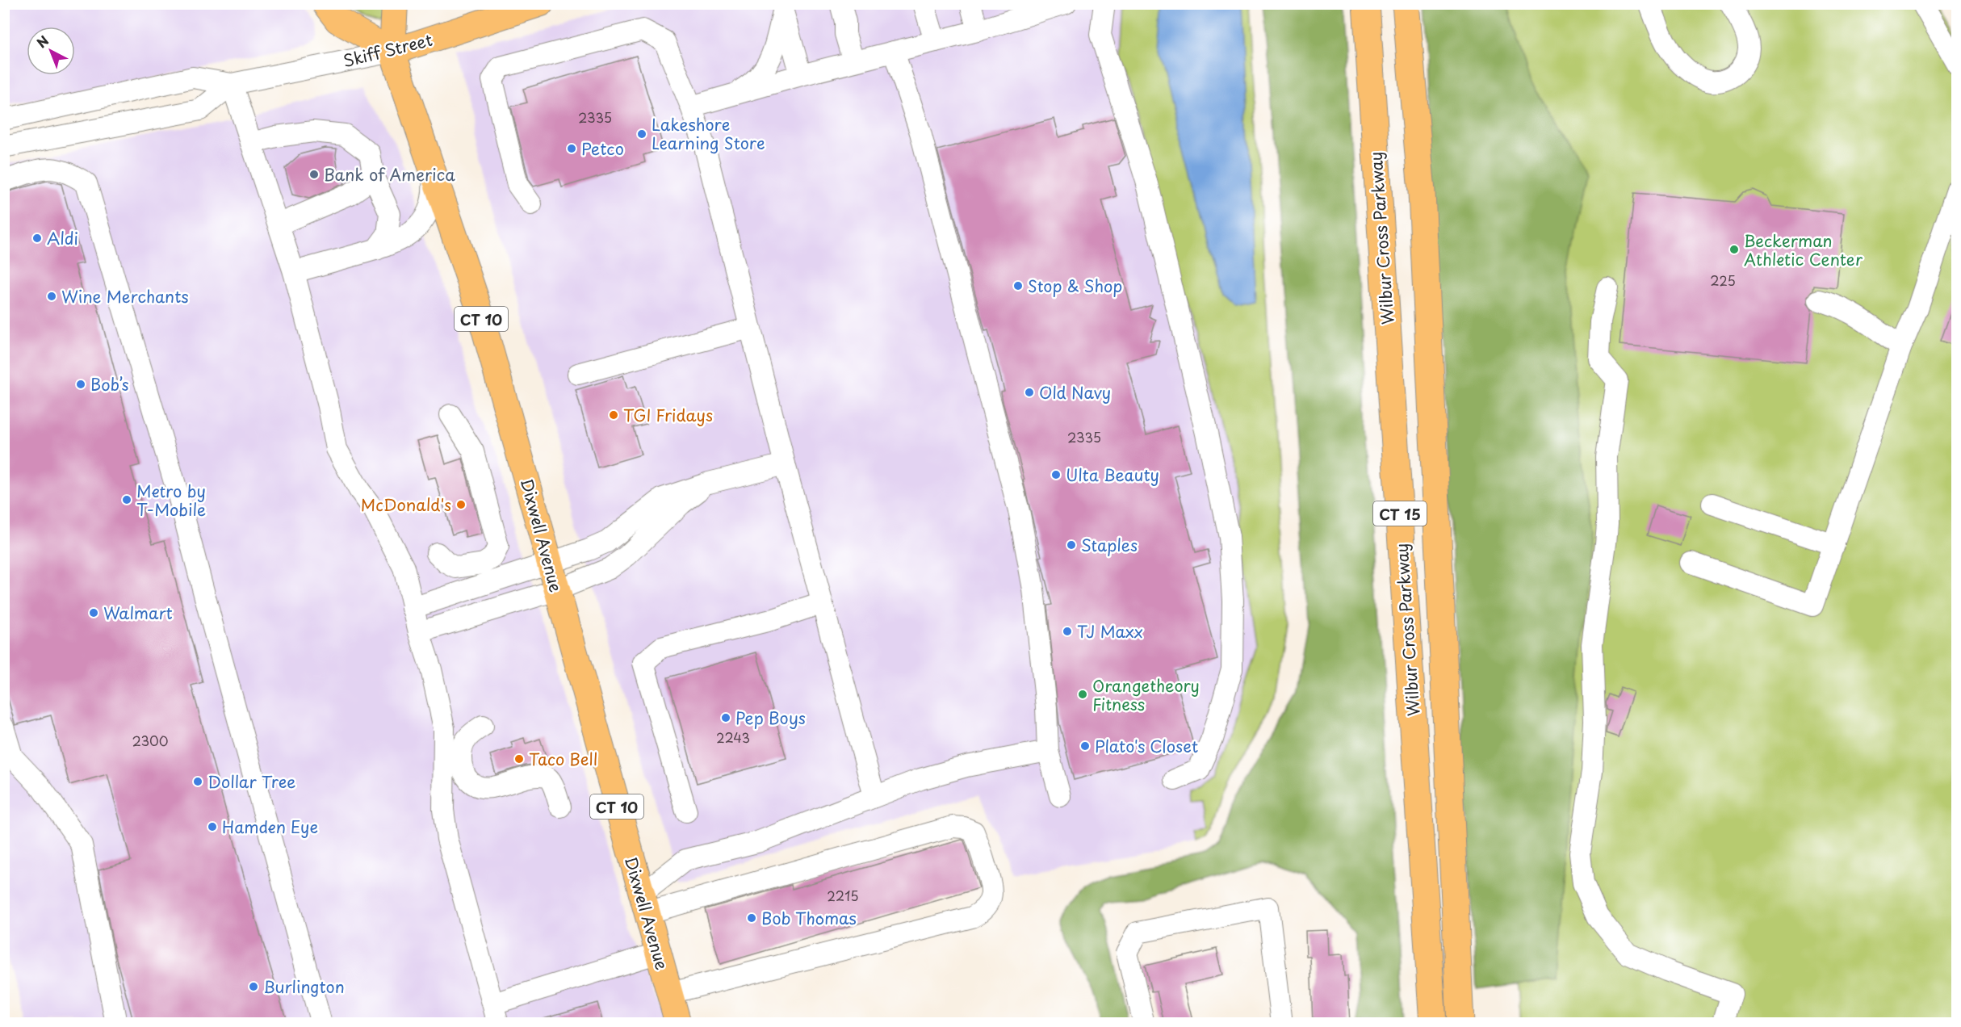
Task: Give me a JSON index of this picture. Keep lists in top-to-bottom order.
{
  "streets": {
    "highway": ["Wilbur Cross Parkway", "CT 15"],
    "main road": ["Skiff Street", "CT 10", "Dixwell Avenue"]
  },
  "crossings": [
    ["Skiff Street", "Dixwell Avenue"]
  ],
  "places": [
    "Lakeshore Learning Store",
    "Petco",
    "Bank of America",
    "Aldi",
    "Beckerman Athletic Center",
    "Stop & Shop",
    "Wine Merchants",
    "Bob’s",
    "Old Navy",
    "TGI Fridays",
    "Ulta Beauty",
    "Metro by T-Mobile",
    "McDonald's",
    "Staples",
    "Walmart",
    "TJ Maxx",
    "Orangetheory Fitness",
    "Pep Boys",
    "Plato's Closet",
    "Taco Bell",
    "Dollar Tree",
    "Hamden Eye",
    "Bob Thomas",
    "Burlington"
  ],
  "house_numbers": [
    "2335",
    "225",
    "2335",
    "2243",
    "2300",
    "2215"
  ],
  "north": "top left"
}
